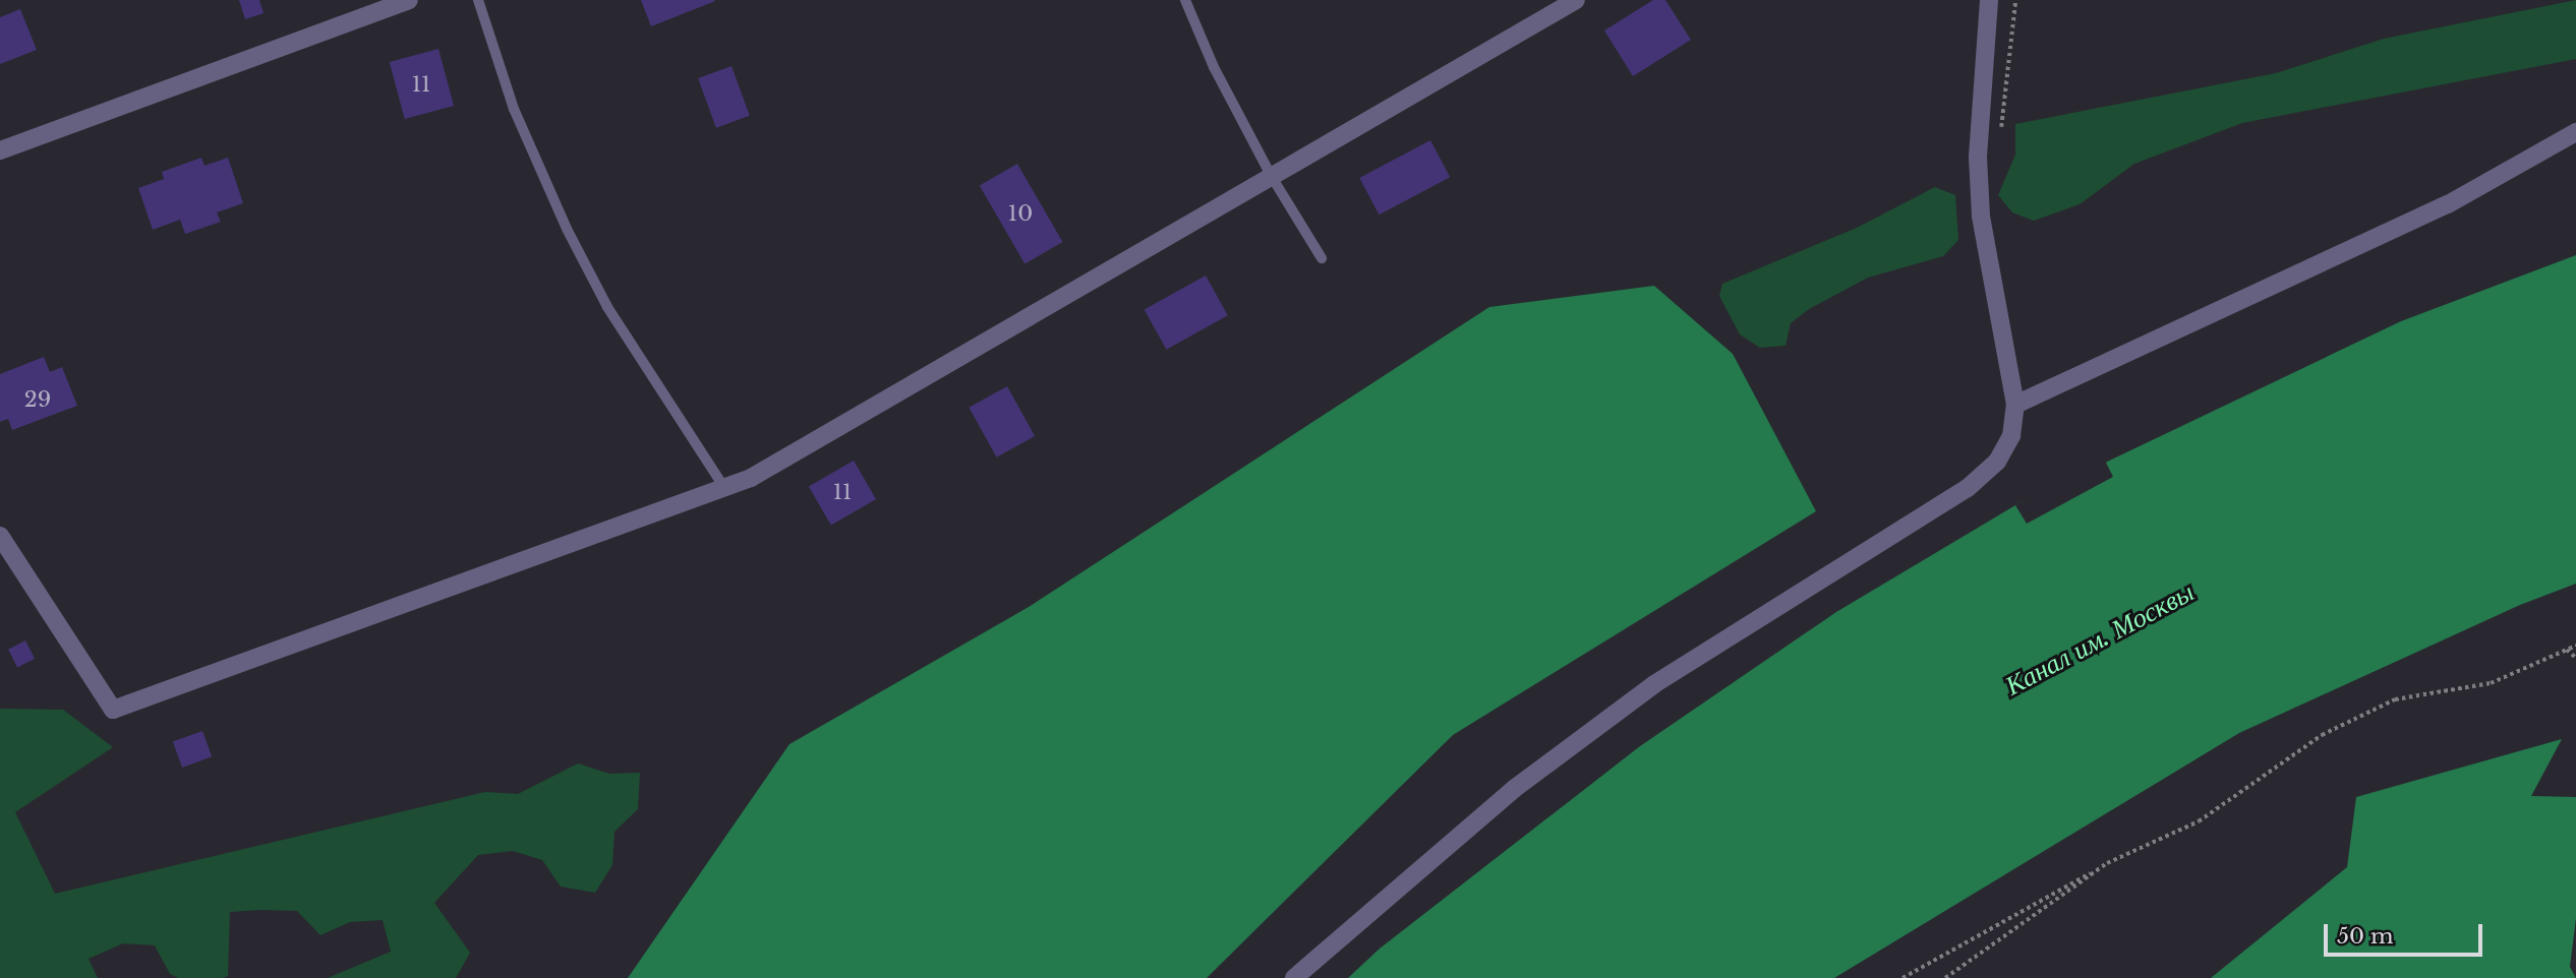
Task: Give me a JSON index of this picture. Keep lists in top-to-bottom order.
{
  "water": ["Канал им. Москвы"],
  "house_numbers": [
    "11",
    "10",
    "29",
    "11"
  ],
  "scale_bar": "50 m"
}
